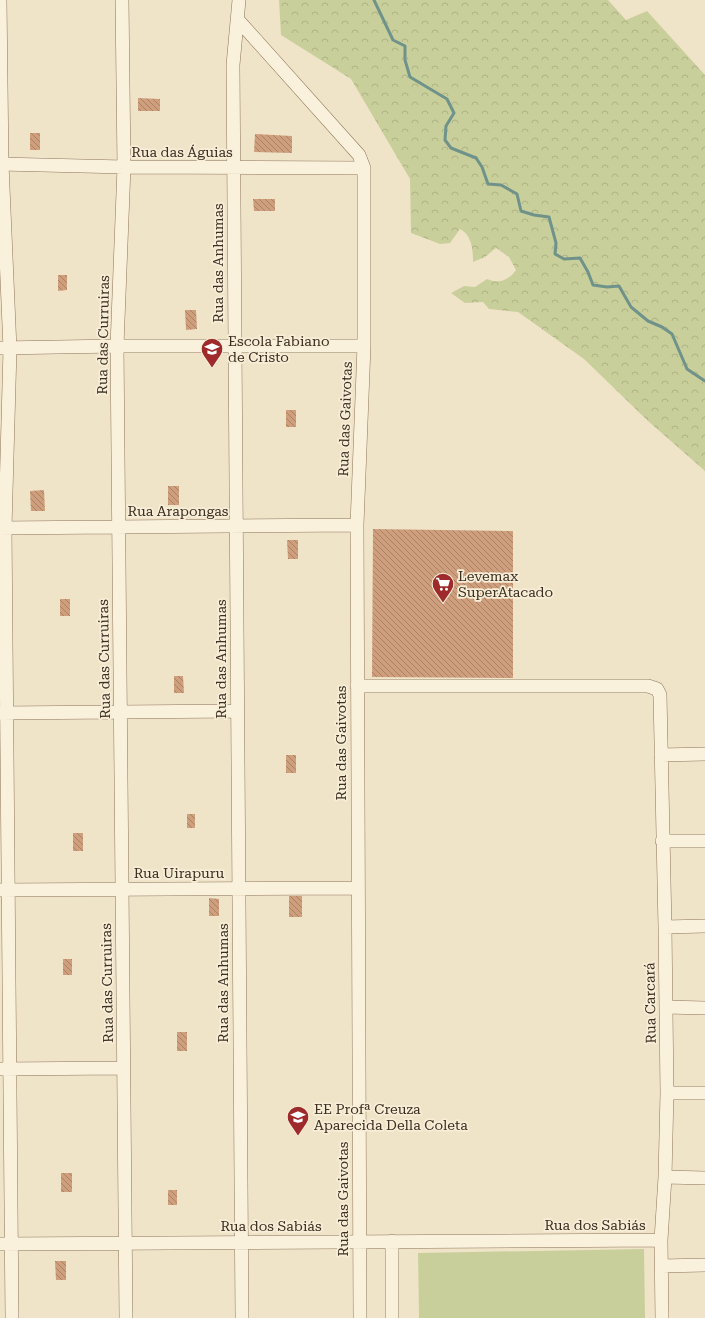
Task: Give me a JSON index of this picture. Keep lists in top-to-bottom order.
{
  "streets": {
    "street": [
      "Rua das Águias",
      "Rua das Anhumas",
      "Rua das Curruiras",
      "Rua das Gaivotas",
      "Rua Arapongas",
      "Rua Uirapuru",
      "Rua Carcará",
      "Rua dos Sabiás"
    ]
  },
  "crossings": [
    ["Rua das Águias", "Rua das Anhumas"],
    ["Rua das Águias", "Rua das Curruiras"],
    ["Rua das Águias", "Rua das Gaivotas"],
    ["Rua das Anhumas", "Rua Arapongas"],
    ["Rua das Anhumas", "Rua Uirapuru"],
    ["Rua das Anhumas", "Rua dos Sabiás"],
    ["Rua das Curruiras", "Rua Arapongas"],
    ["Rua das Curruiras", "Rua Uirapuru"],
    ["Rua das Curruiras", "Rua dos Sabiás"],
    ["Rua das Gaivotas", "Rua Arapongas"],
    ["Rua das Gaivotas", "Rua Uirapuru"],
    ["Rua das Gaivotas", "Rua Carcará"],
    ["Rua das Gaivotas", "Rua dos Sabiás"],
    ["Rua Carcará", "Rua dos Sabiás"]
  ],
  "places": {
    "school or university": ["Escola Fabiano de Cristo", "EE Profª Creuza Aparecida Della Coleta"],
    "supermarket": ["Levemax SuperAtacado"]
  }
}
